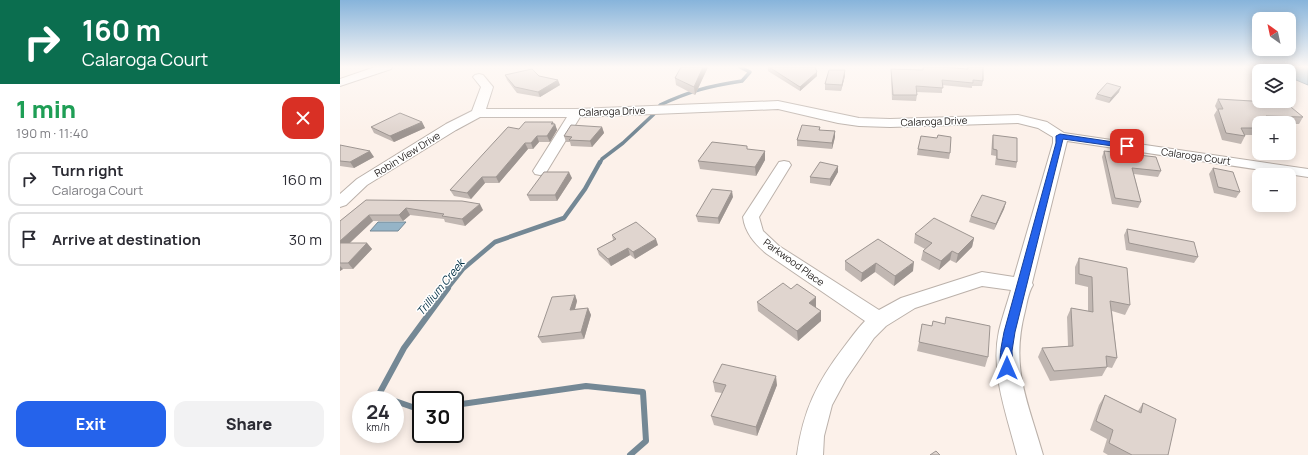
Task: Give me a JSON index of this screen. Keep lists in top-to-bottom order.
{
  "streets": {
    "street": [
      "Calaroga Drive",
      "Robin View Drive",
      "Calaroga Court",
      "Parkwood Place"
    ]
  },
  "crossings": [
    ["Calaroga Drive", "Robin View Drive"],
    ["Calaroga Drive", "Calaroga Court"]
  ],
  "water": ["Trillium Creek"],
  "north": "top left",
  "page": {
    "turn": ["160 m", "Calaroga Court"],
    "map_buttons": ["+", "−"],
    "heading": ["1 min", "190 m · 11:40"],
    "list": [
      {
        "name": "Turn right",
        "note": "Calaroga Court",
        "value": "160 m"
      },
      {
        "name": "Arrive at destination",
        "value": "30 m"
      }
    ],
    "speed": "24 km/h",
    "limit": "30",
    "buttons": ["Exit", "Share"]
  }
}
